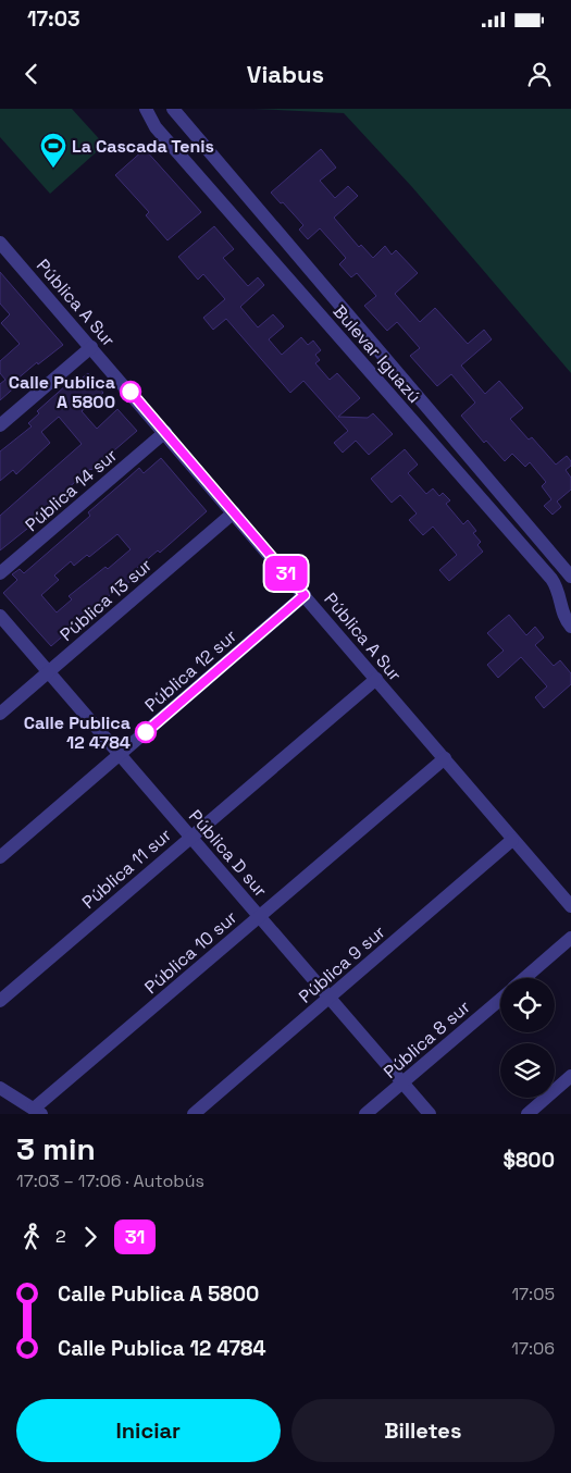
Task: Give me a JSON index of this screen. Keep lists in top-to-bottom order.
{
  "streets": {
    "street": [
      "Pública A Sur",
      "Bulevar Iguazú",
      "Pública 14 sur",
      "Pública 13 sur",
      "Pública 12 sur",
      "Pública D sur",
      "Pública 11 sur",
      "Pública 10 sur",
      "Pública 9 sur",
      "Pública 8 sur"
    ]
  },
  "crossings": [
    ["Pública A Sur", "Pública 14 sur"],
    ["Pública A Sur", "Pública 13 sur"],
    ["Pública A Sur", "Pública 12 sur"],
    ["Pública A Sur", "Pública 11 sur"],
    ["Pública A Sur", "Pública 10 sur"],
    ["Pública A Sur", "Pública 9 sur"],
    ["Pública 13 sur", "Pública D sur"],
    ["Pública 12 sur", "Pública D sur"],
    ["Pública D sur", "Pública 11 sur"],
    ["Pública D sur", "Pública 10 sur"],
    ["Pública D sur", "Pública 9 sur"],
    ["Pública D sur", "Pública 8 sur"]
  ],
  "places": {
    "sports": ["La Cascada Tenis"],
    "other": ["Calle Publica A 5800", "Calle Publica 12 4784"]
  },
  "lines": ["bus line 31"],
  "page": {
    "status": "17:03",
    "header": "Viabus",
    "on_map": "31",
    "heading": ["3 min", "17:03 – 17:06 · Autobús", "$800"],
    "legs": ["2", "31"],
    "list": [
      {
        "name": "Calle Publica A 5800",
        "value": "17:05"
      },
      {
        "name": "Calle Publica 12 4784",
        "value": "17:06"
      }
    ],
    "buttons": ["Iniciar", "Billetes"]
  }
}
